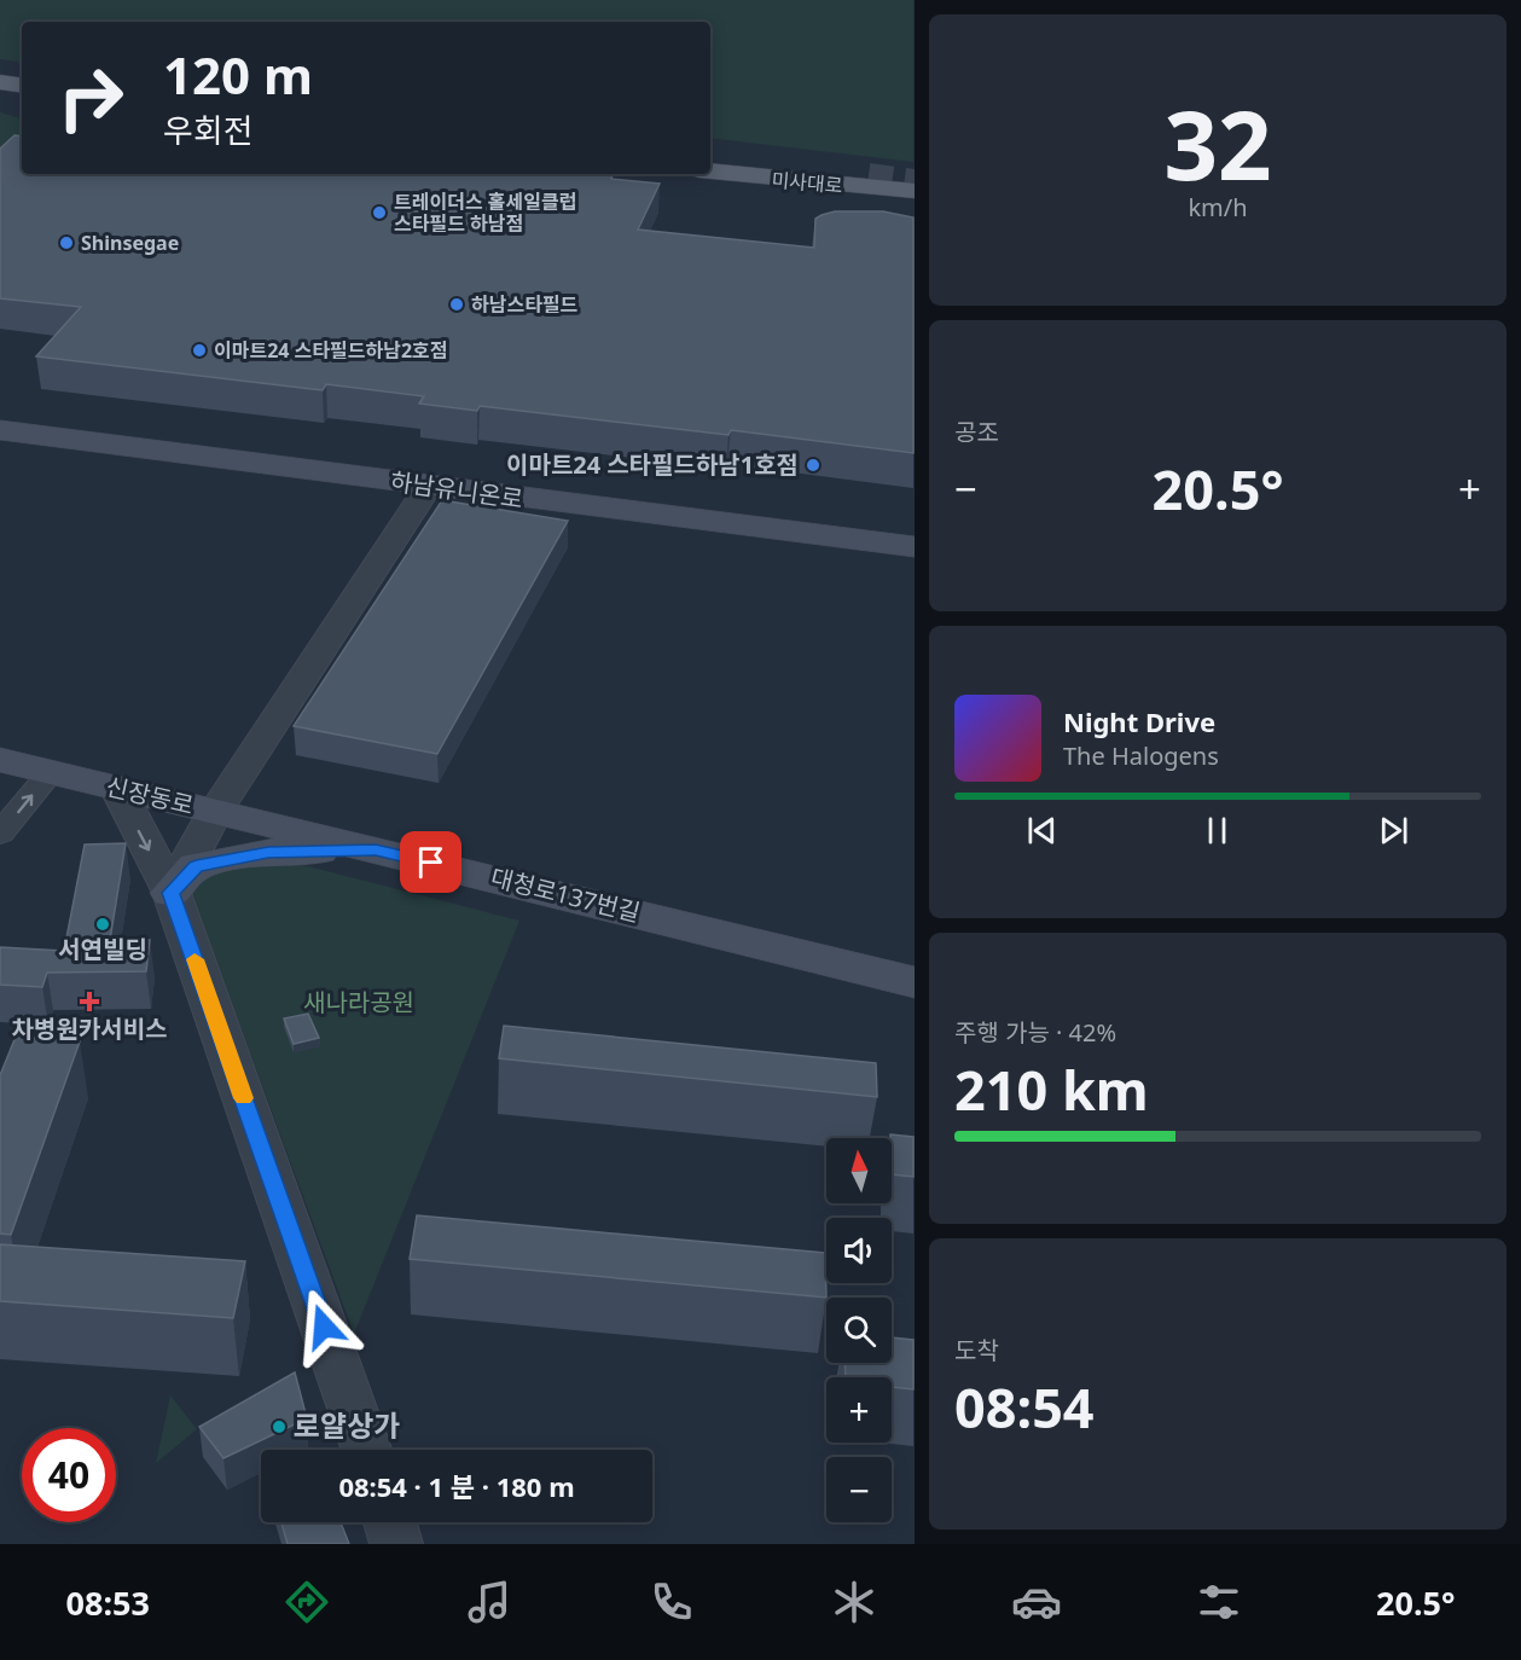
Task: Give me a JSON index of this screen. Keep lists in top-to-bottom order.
{
  "streets": {
    "main road": [
      "미사대로",
      "하남유니온로",
      "신장동로",
      "대청로137번길"
    ]
  },
  "crossings": [
    ["신장동로", "대청로137번길"]
  ],
  "parks": ["새나라공원"],
  "places": {
    "other": [
      "트레이더스 홀세일클럽 스타필드 하남점",
      "Shinsegae",
      "하남스타필드",
      "이마트24 스타필드하남2호점",
      "이마트24 스타필드하남1호점",
      "서연빌딩",
      "로얄상가"
    ],
    "health": ["차병원카서비스"]
  },
  "north": "top",
  "page": {
    "tile": [
      ["32", "km/h"],
      "공조",
      ["주행 가능 · 42%", "210 km"],
      ["도착", "08:54"]
    ],
    "turn": ["120 m", "우회전"],
    "heat": ["−", "20.5°", "+"],
    "song": ["Night Drive", "The Halogens"],
    "map_buttons": ["+", "−"],
    "limit": "40",
    "trip": "08:54 · 1 분 · 180 m",
    "tabs": ["08:53", "20.5°"]
  }
}
